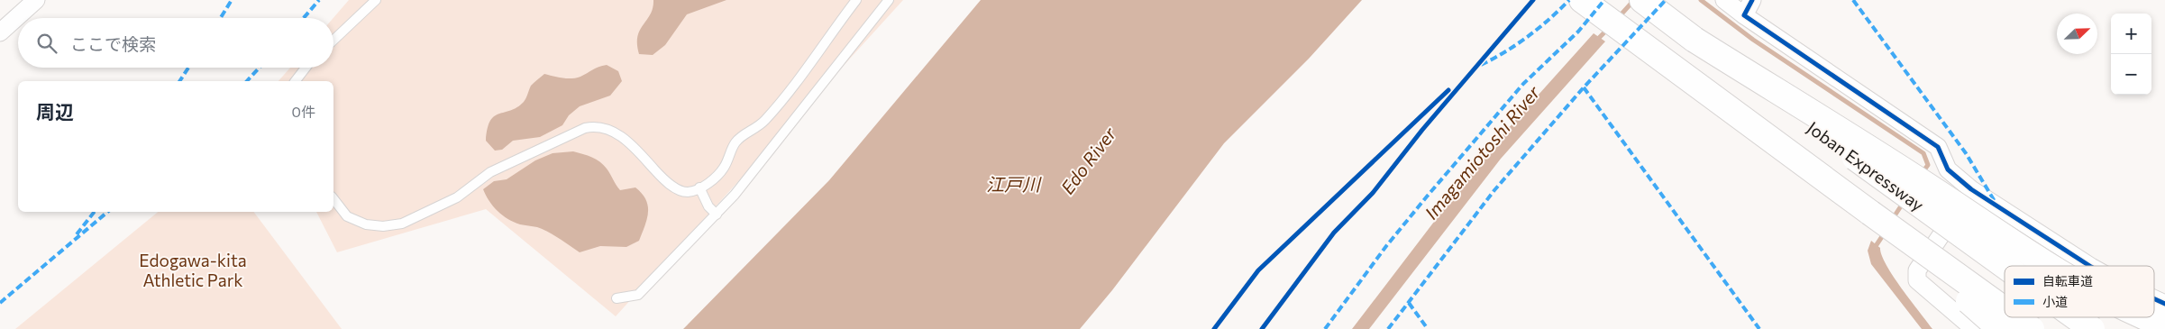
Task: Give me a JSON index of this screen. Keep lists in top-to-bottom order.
{
  "streets": {
    "highway": ["Joban Expressway"]
  },
  "water": ["Imagamiotoshi River", "Edo River", "江戸川"],
  "parks": ["Edogawa-kita Athletic Park"],
  "legend": ["自転車道", "小道"],
  "north": "top right",
  "page": {
    "map_buttons": ["+", "−"],
    "search": "ここで検索",
    "heading": ["周辺", "0件"]
  }
}
